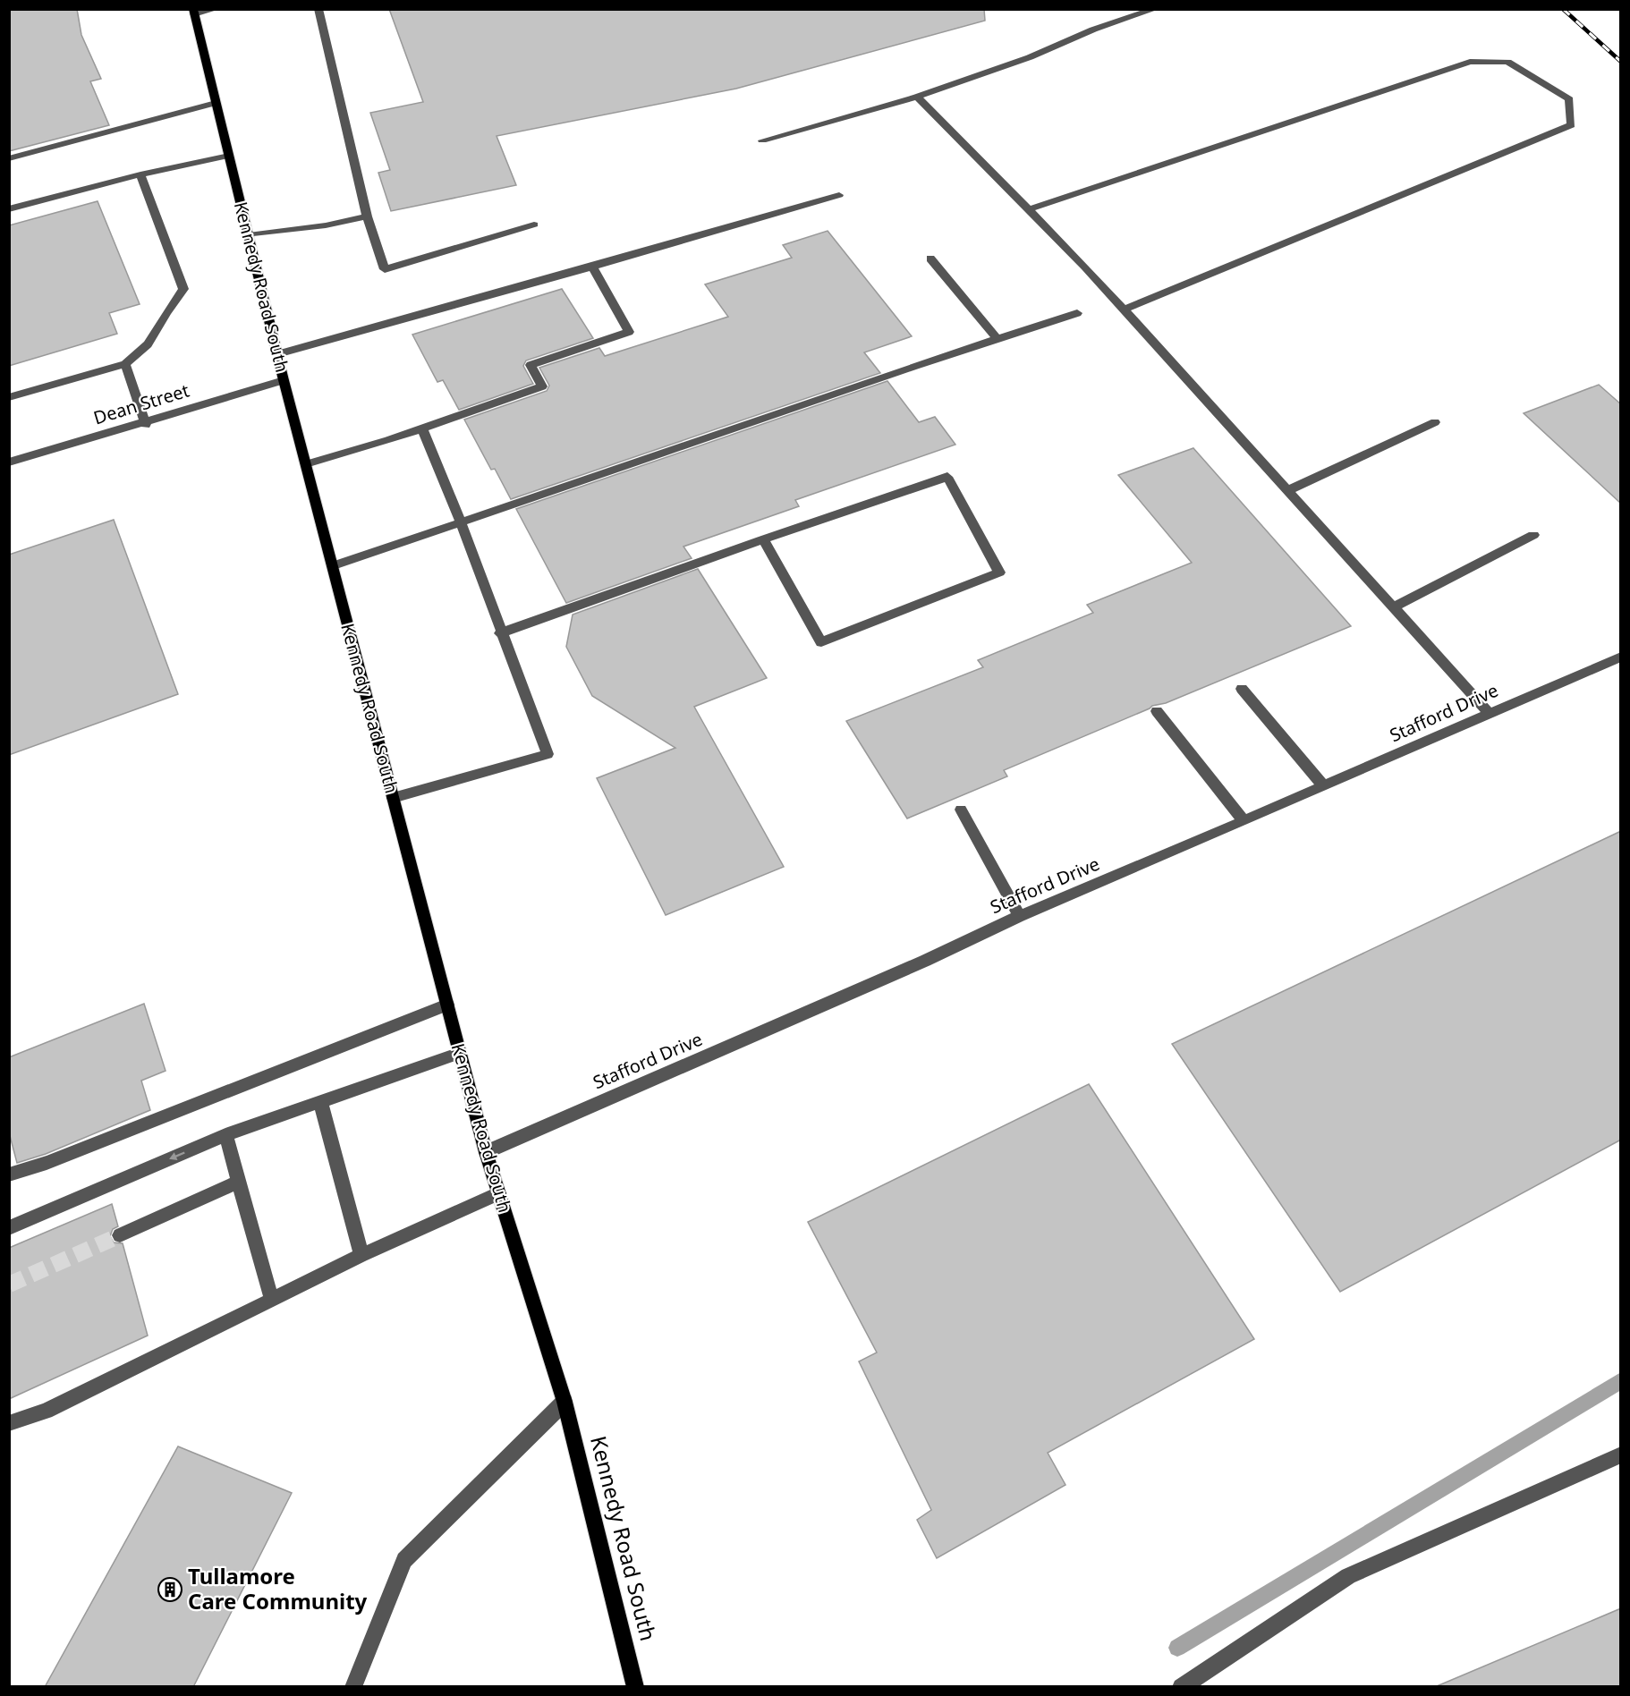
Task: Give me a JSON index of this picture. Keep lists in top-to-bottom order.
{
  "streets": {
    "main road": ["Kennedy Road South"],
    "street": ["Dean Street", "Stafford Drive"]
  },
  "crossings": [
    ["Kennedy Road South", "Dean Street"],
    ["Kennedy Road South", "Stafford Drive"]
  ],
  "places": {
    "building": ["Tullamore Care Community"]
  }
}
